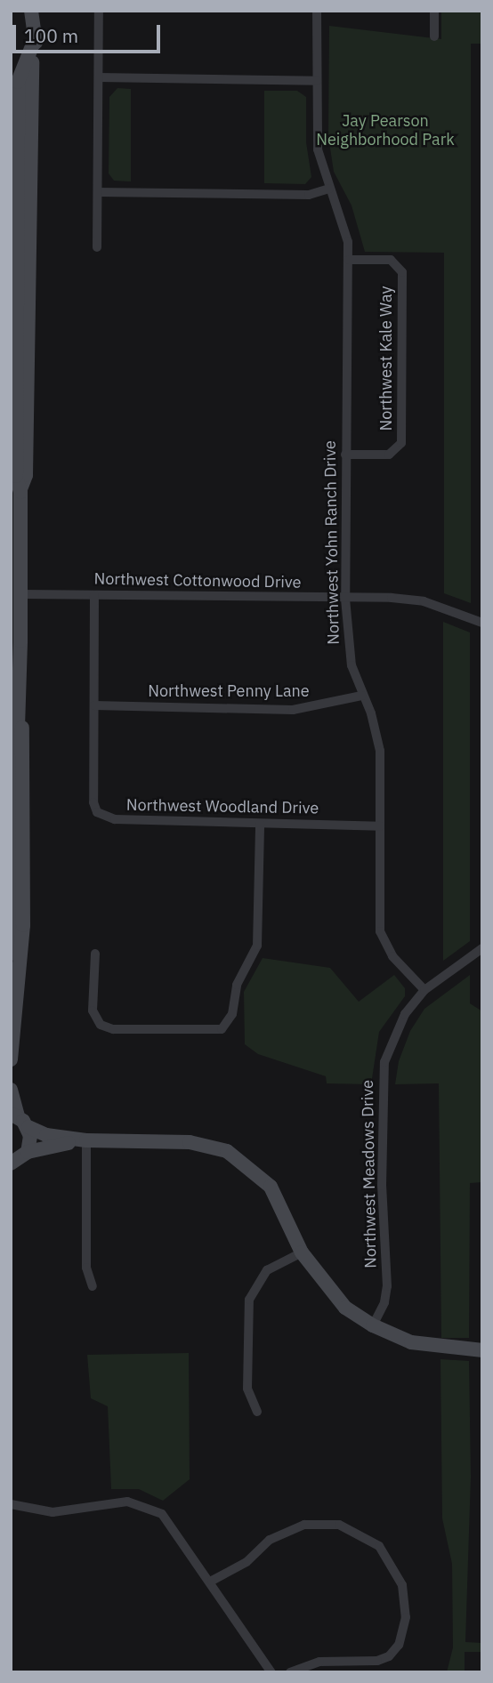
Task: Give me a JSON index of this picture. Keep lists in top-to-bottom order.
{
  "streets": {
    "street": [
      "Northwest Kale Way",
      "Northwest Yohn Ranch Drive",
      "Northwest Cottonwood Drive",
      "Northwest Penny Lane",
      "Northwest Woodland Drive",
      "Northwest Meadows Drive"
    ]
  },
  "crossings": [
    ["Northwest Kale Way", "Northwest Yohn Ranch Drive"],
    ["Northwest Yohn Ranch Drive", "Northwest Cottonwood Drive"],
    ["Northwest Yohn Ranch Drive", "Northwest Penny Lane"],
    ["Northwest Yohn Ranch Drive", "Northwest Woodland Drive"],
    ["Northwest Yohn Ranch Drive", "Northwest Meadows Drive"],
    ["Northwest Cottonwood Drive", "Northwest Woodland Drive"],
    ["Northwest Penny Lane", "Northwest Woodland Drive"]
  ],
  "parks": ["Jay Pearson Neighborhood Park"],
  "scale_bar": "100 m"
}
